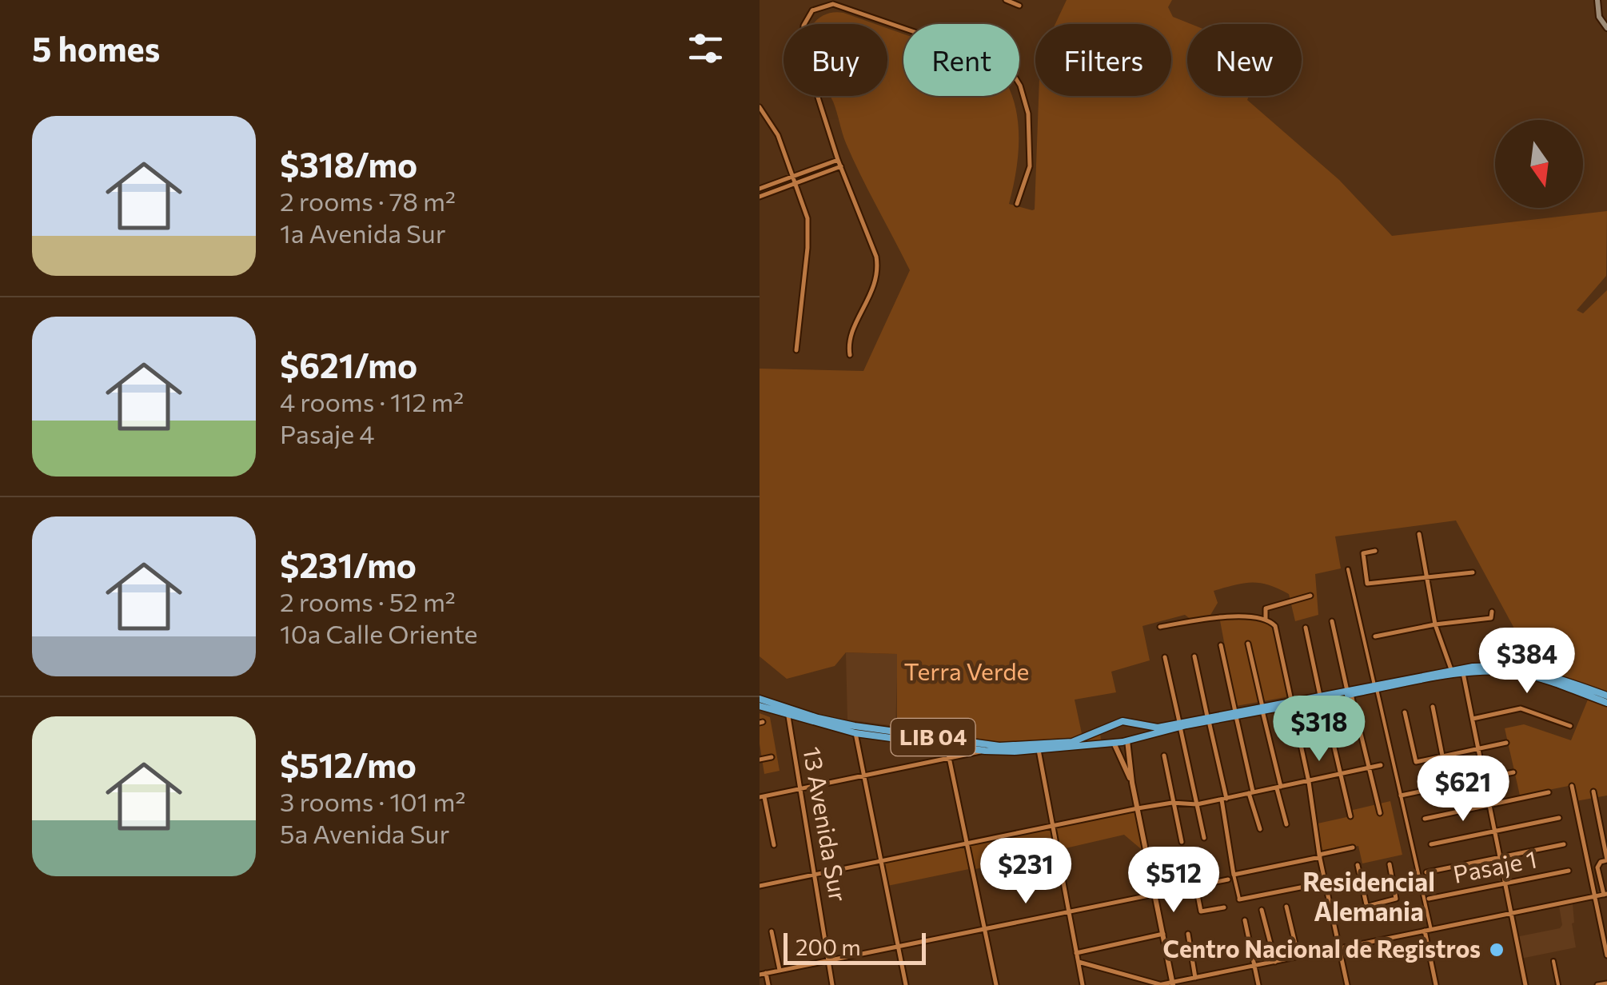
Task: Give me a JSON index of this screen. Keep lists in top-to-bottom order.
{
  "streets": {
    "highway": ["LIB 04"],
    "street": ["13 Avenida Sur", "Pasaje 1"]
  },
  "crossings": [
    ["LIB 04", "13 Avenida Sur"]
  ],
  "districts": ["Residencial Alemania"],
  "parks": ["Terra Verde"],
  "places": ["Centro Nacional de Registros"],
  "scale_bar": "200 m",
  "north": "bottom",
  "page": {
    "heading": "5 homes",
    "chip": [
      "Buy",
      "Rent",
      "Filters",
      "New"
    ],
    "list": [
      {
        "name": "$318/mo",
        "note": "2 rooms · 78 m² · 1a Avenida Sur"
      },
      {
        "name": "$621/mo",
        "note": "4 rooms · 112 m² · Pasaje 4"
      },
      {
        "name": "$231/mo",
        "note": "2 rooms · 52 m² · 10a Calle Oriente"
      },
      {
        "name": "$512/mo",
        "note": "3 rooms · 101 m² · 5a Avenida Sur"
      }
    ],
    "price": [
      "$384",
      "$318",
      "$621",
      "$231",
      "$512"
    ],
    "scale": "200 m"
  }
}
